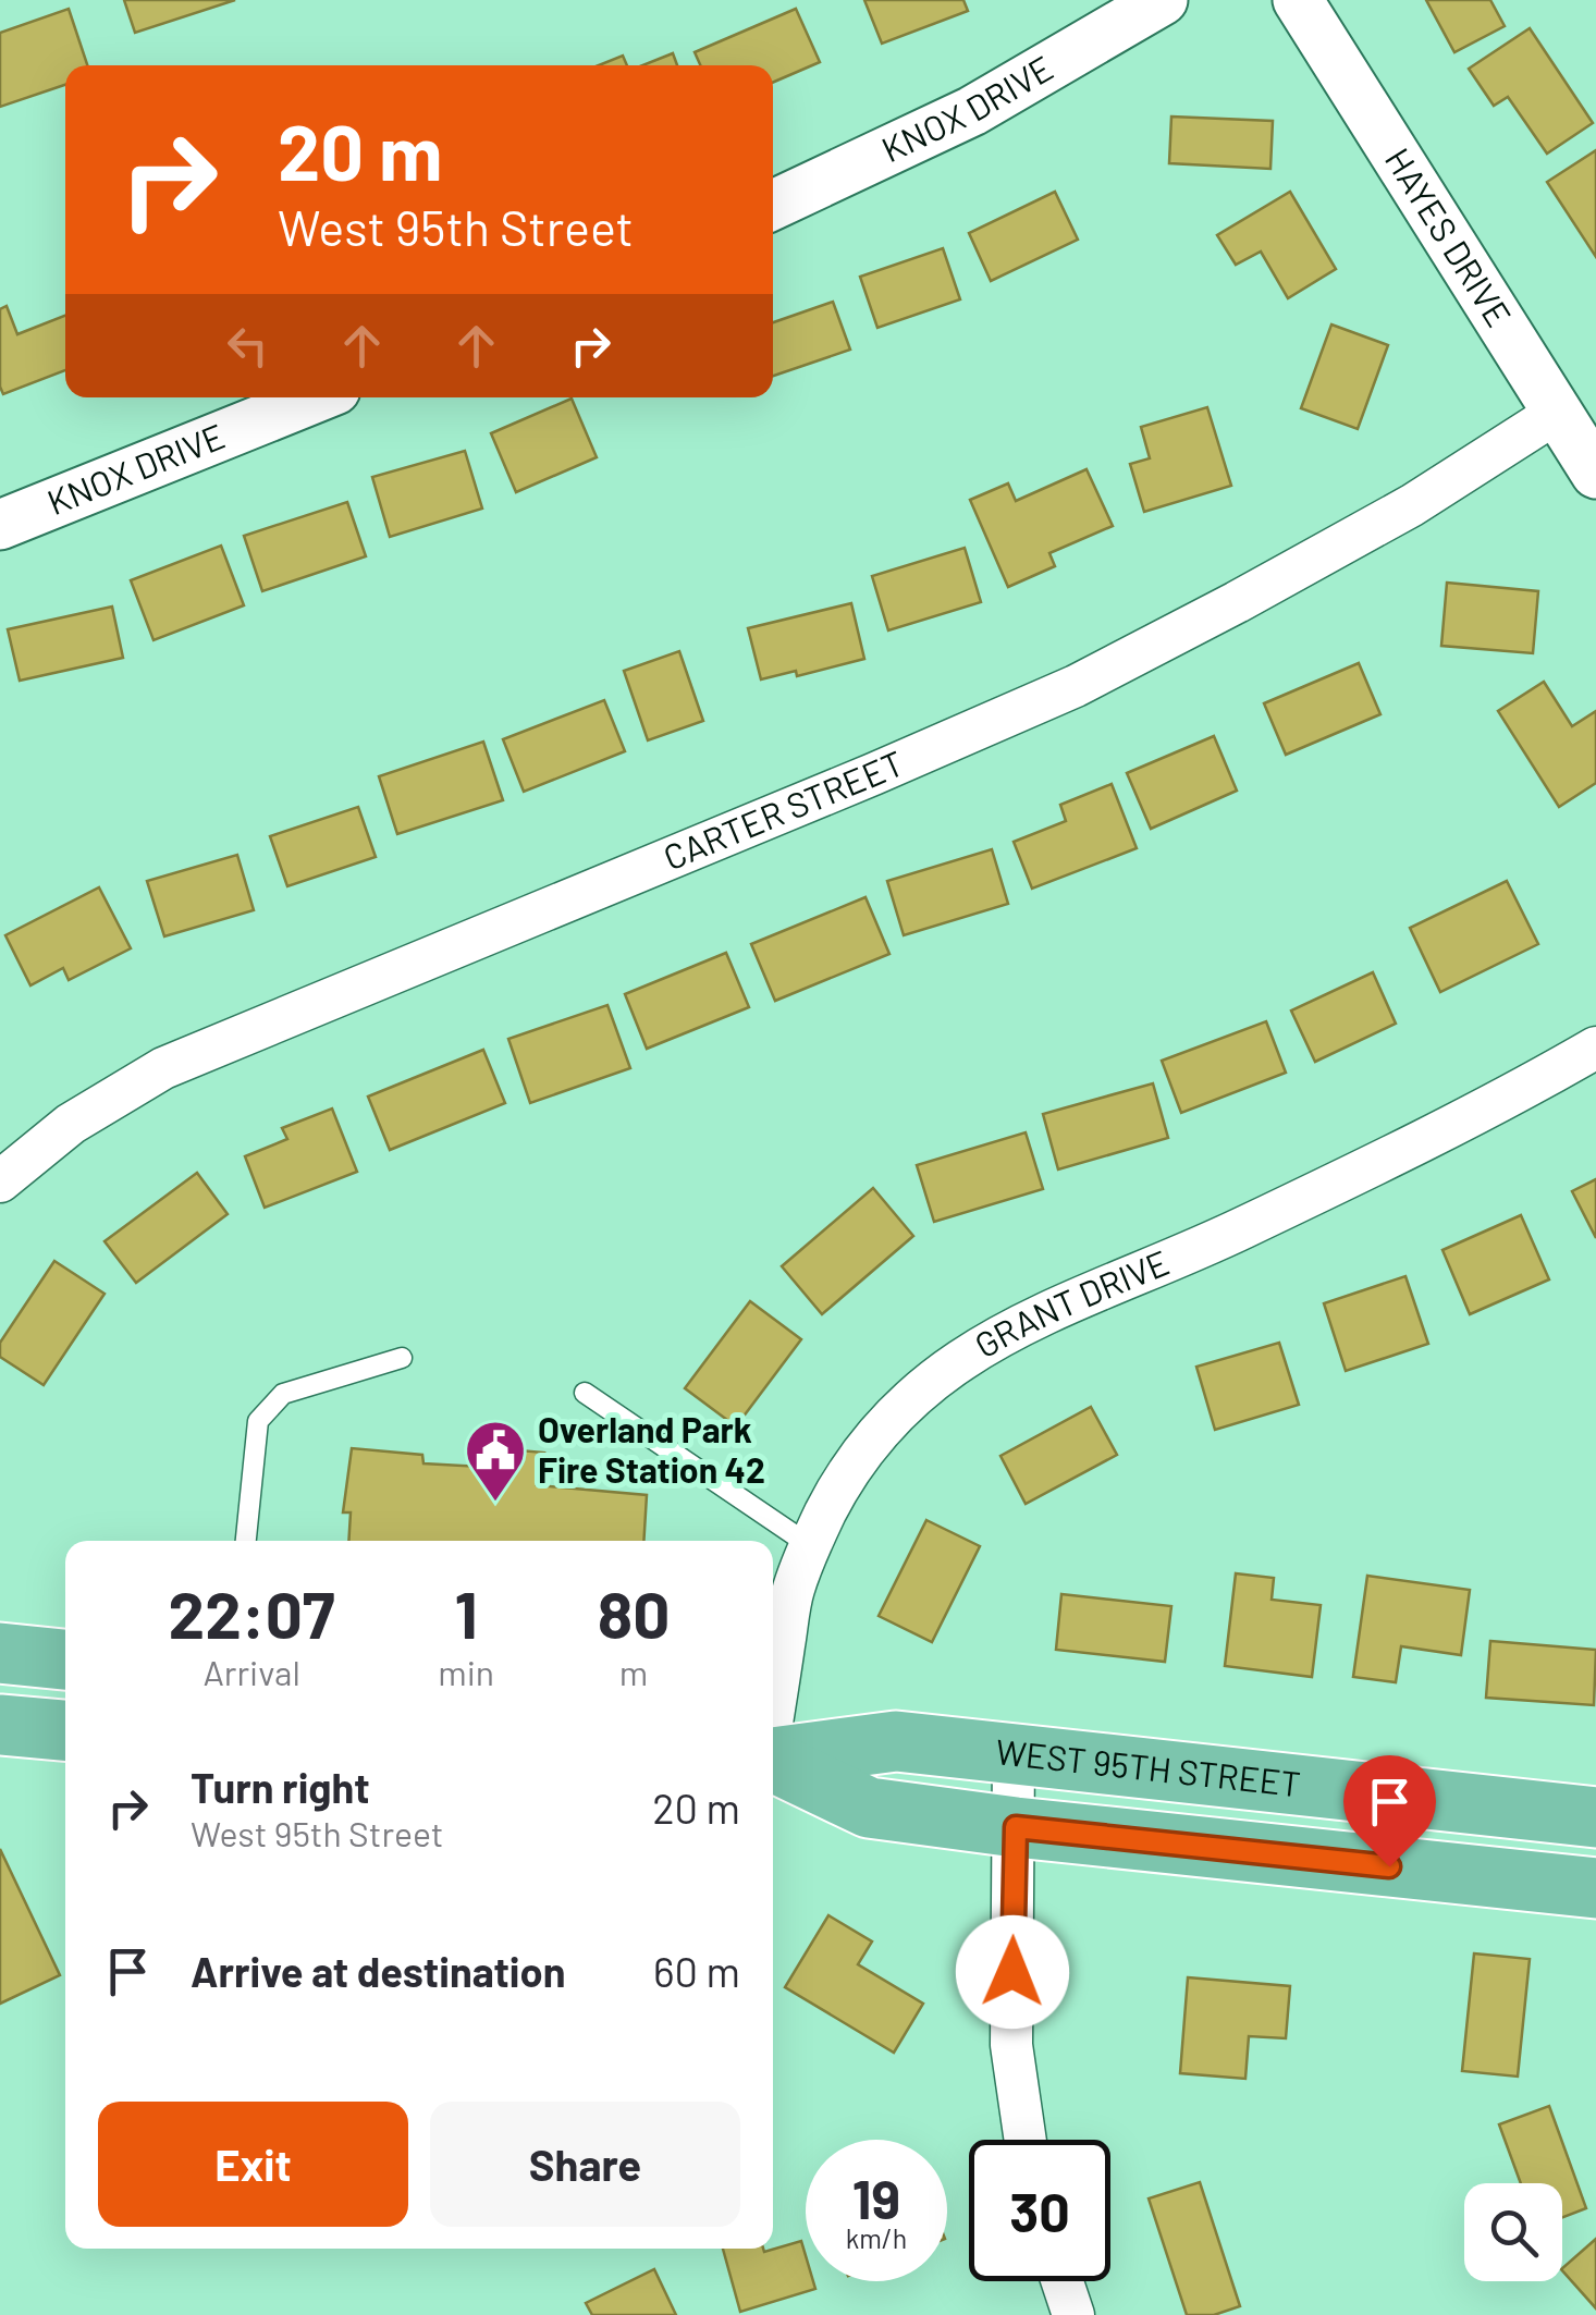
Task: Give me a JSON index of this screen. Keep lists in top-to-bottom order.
{
  "streets": {
    "main road": ["WEST 95TH STREET"],
    "street": [
      "KNOX DRIVE",
      "HAYES DRIVE",
      "CARTER STREET",
      "GRANT DRIVE"
    ]
  },
  "crossings": [
    ["HAYES DRIVE", "CARTER STREET"]
  ],
  "places": {
    "public building": ["Overland Park Fire Station 42"]
  },
  "page": {
    "turn": ["20 m", "West 95th Street"],
    "eta": [
      "22:07",
      "Arrival",
      "1",
      "min",
      "80",
      "m"
    ],
    "list": [
      {
        "name": "Turn right",
        "note": "West 95th Street",
        "value": "20 m"
      },
      {
        "name": "Arrive at destination",
        "value": "60 m"
      }
    ],
    "buttons": ["Exit", "Share"],
    "speed": "19 km/h",
    "limit": "30"
  }
}
